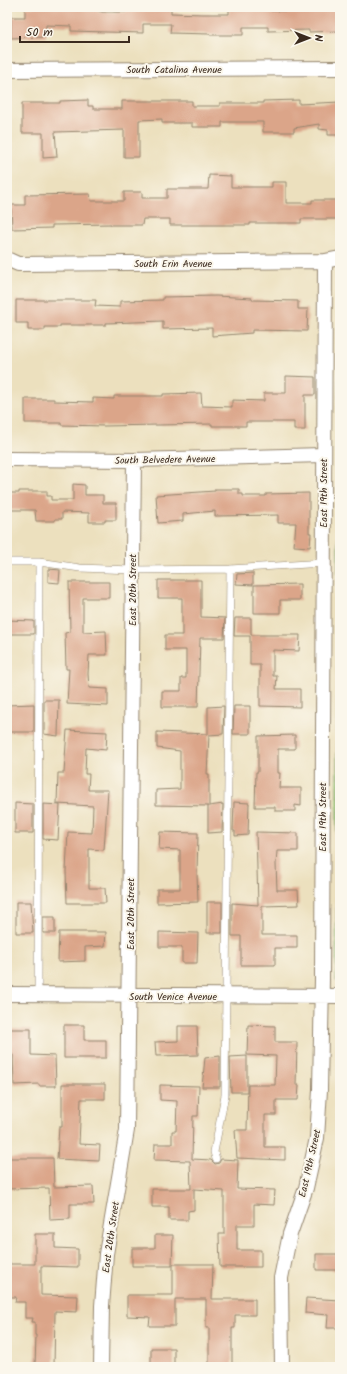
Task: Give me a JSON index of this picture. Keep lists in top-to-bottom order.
{
  "streets": {
    "street": [
      "South Catalina Avenue",
      "South Erin Avenue",
      "South Belvedere Avenue",
      "East 19th Street",
      "East 20th Street",
      "South Venice Avenue"
    ]
  },
  "crossings": [
    ["South Erin Avenue", "East 19th Street"],
    ["South Belvedere Avenue", "East 19th Street"],
    ["South Belvedere Avenue", "East 20th Street"],
    ["East 19th Street", "South Venice Avenue"],
    ["East 20th Street", "South Venice Avenue"]
  ],
  "scale_bar": "50 m",
  "north": "right"
}
